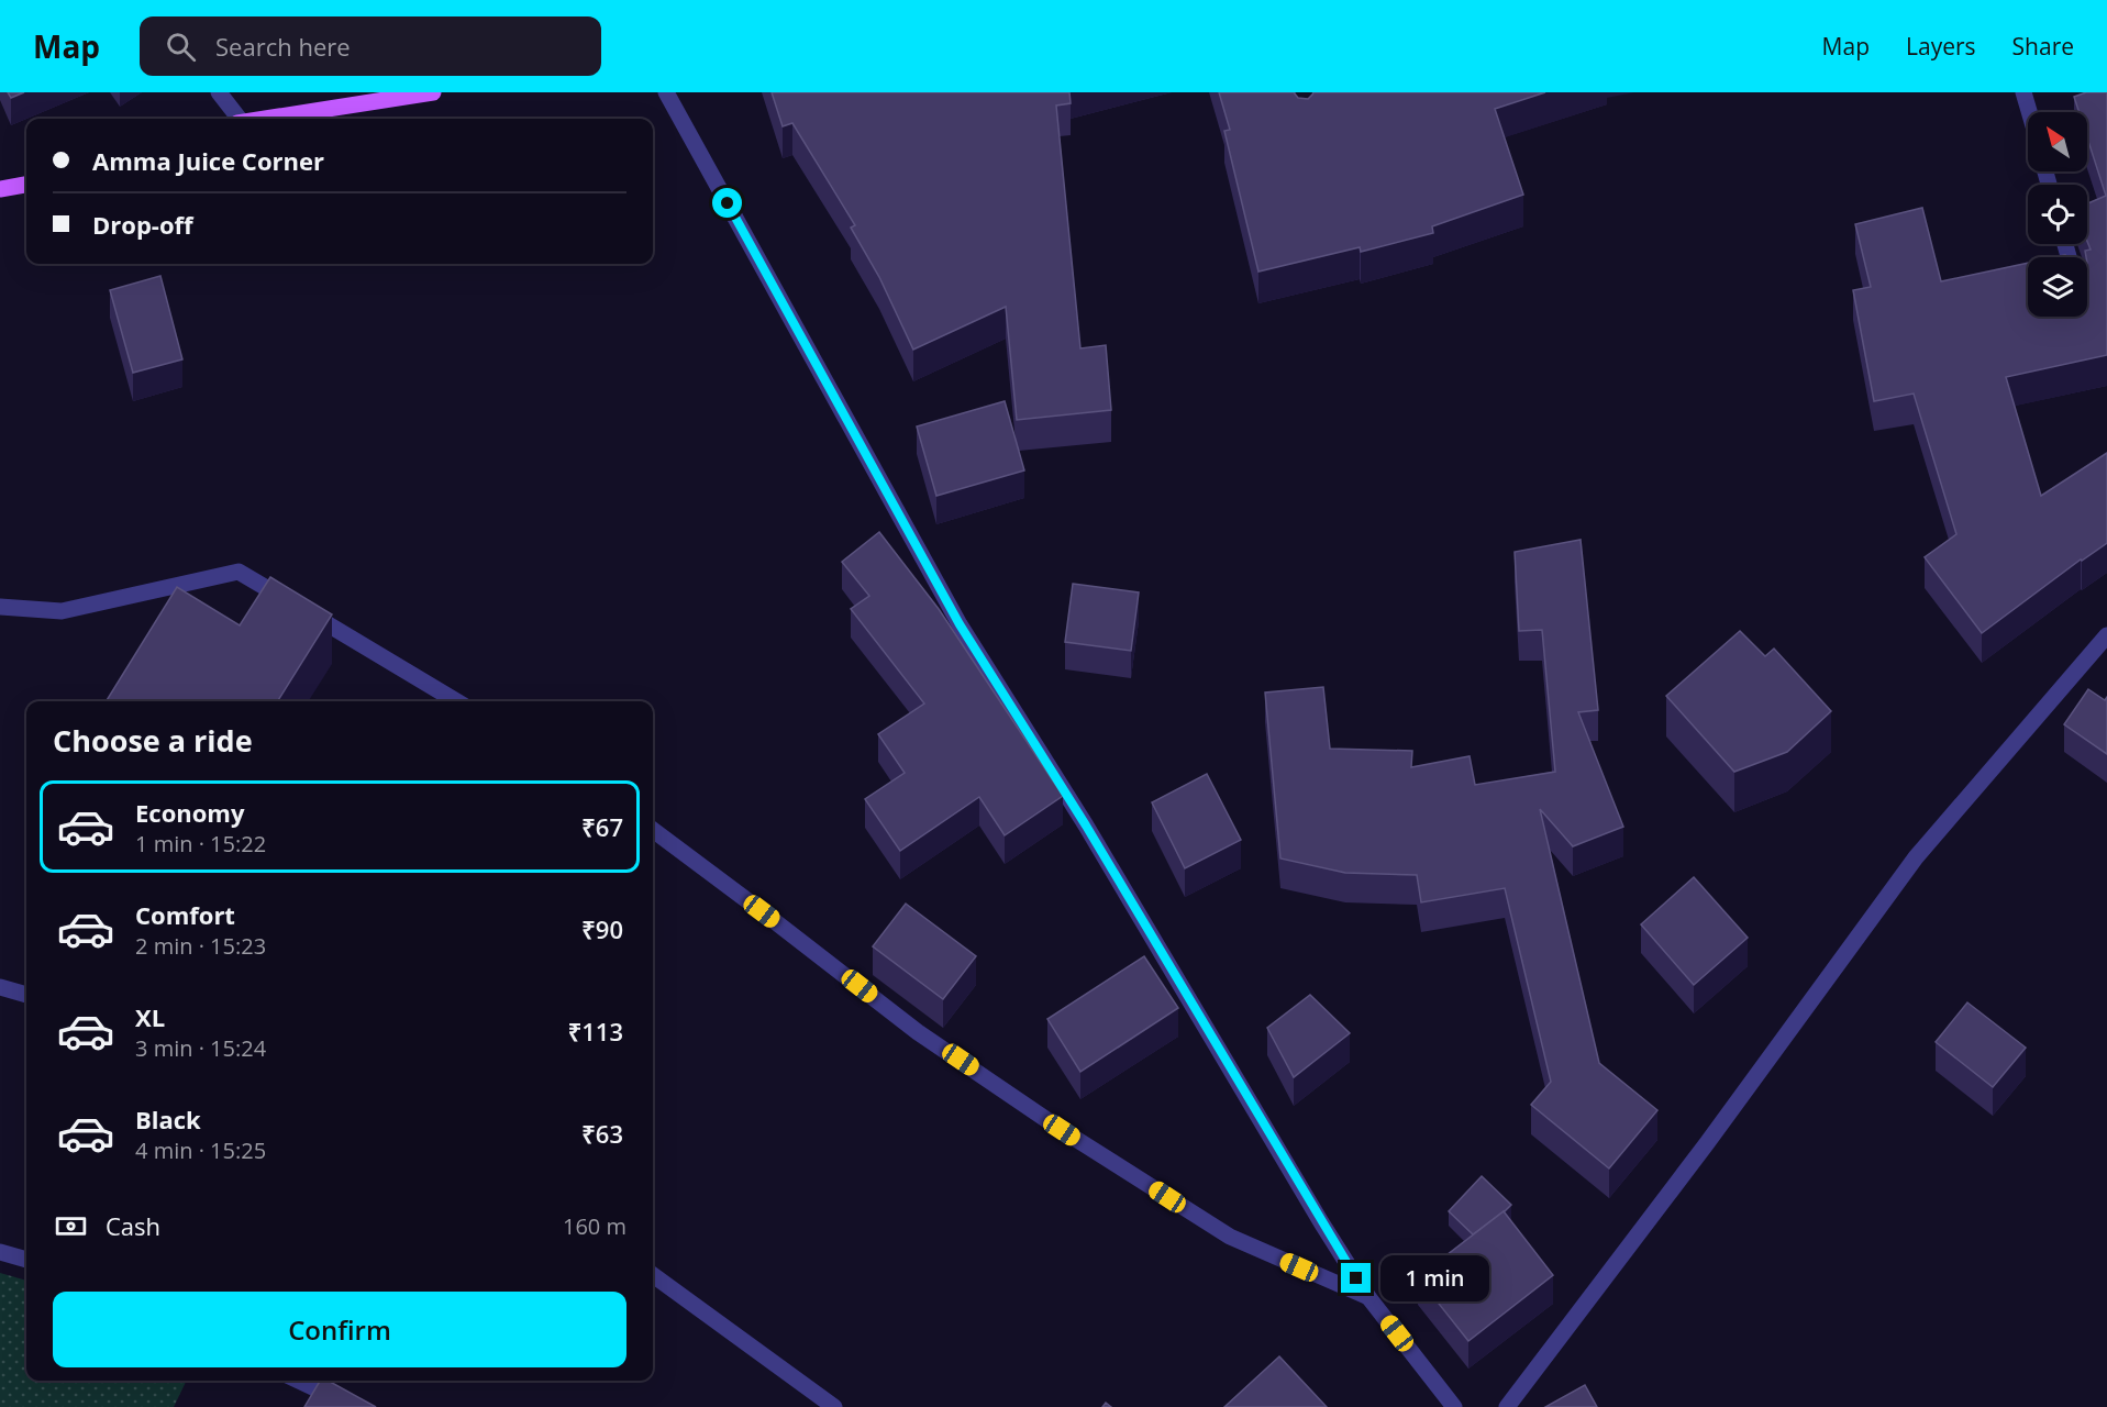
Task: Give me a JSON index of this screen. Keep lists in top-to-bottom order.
{
  "north": "top left",
  "page": {
    "header": "Map",
    "search": "Search here",
    "nav": ["Map", "Layers", "Share"],
    "banner": ["Amma Juice Corner", "Drop-off"],
    "heading": "Choose a ride",
    "list": [
      {
        "name": "Economy",
        "note": "1 min · 15:22",
        "value": "₹67"
      },
      {
        "name": "Comfort",
        "note": "2 min · 15:23",
        "value": "₹90"
      },
      {
        "name": "XL",
        "note": "3 min · 15:24",
        "value": "₹113"
      },
      {
        "name": "Black",
        "note": "4 min · 15:25",
        "value": "₹63"
      }
    ],
    "pay": ["Cash", "160 m"],
    "bubble": "1 min",
    "buttons": "Confirm"
  }
}
